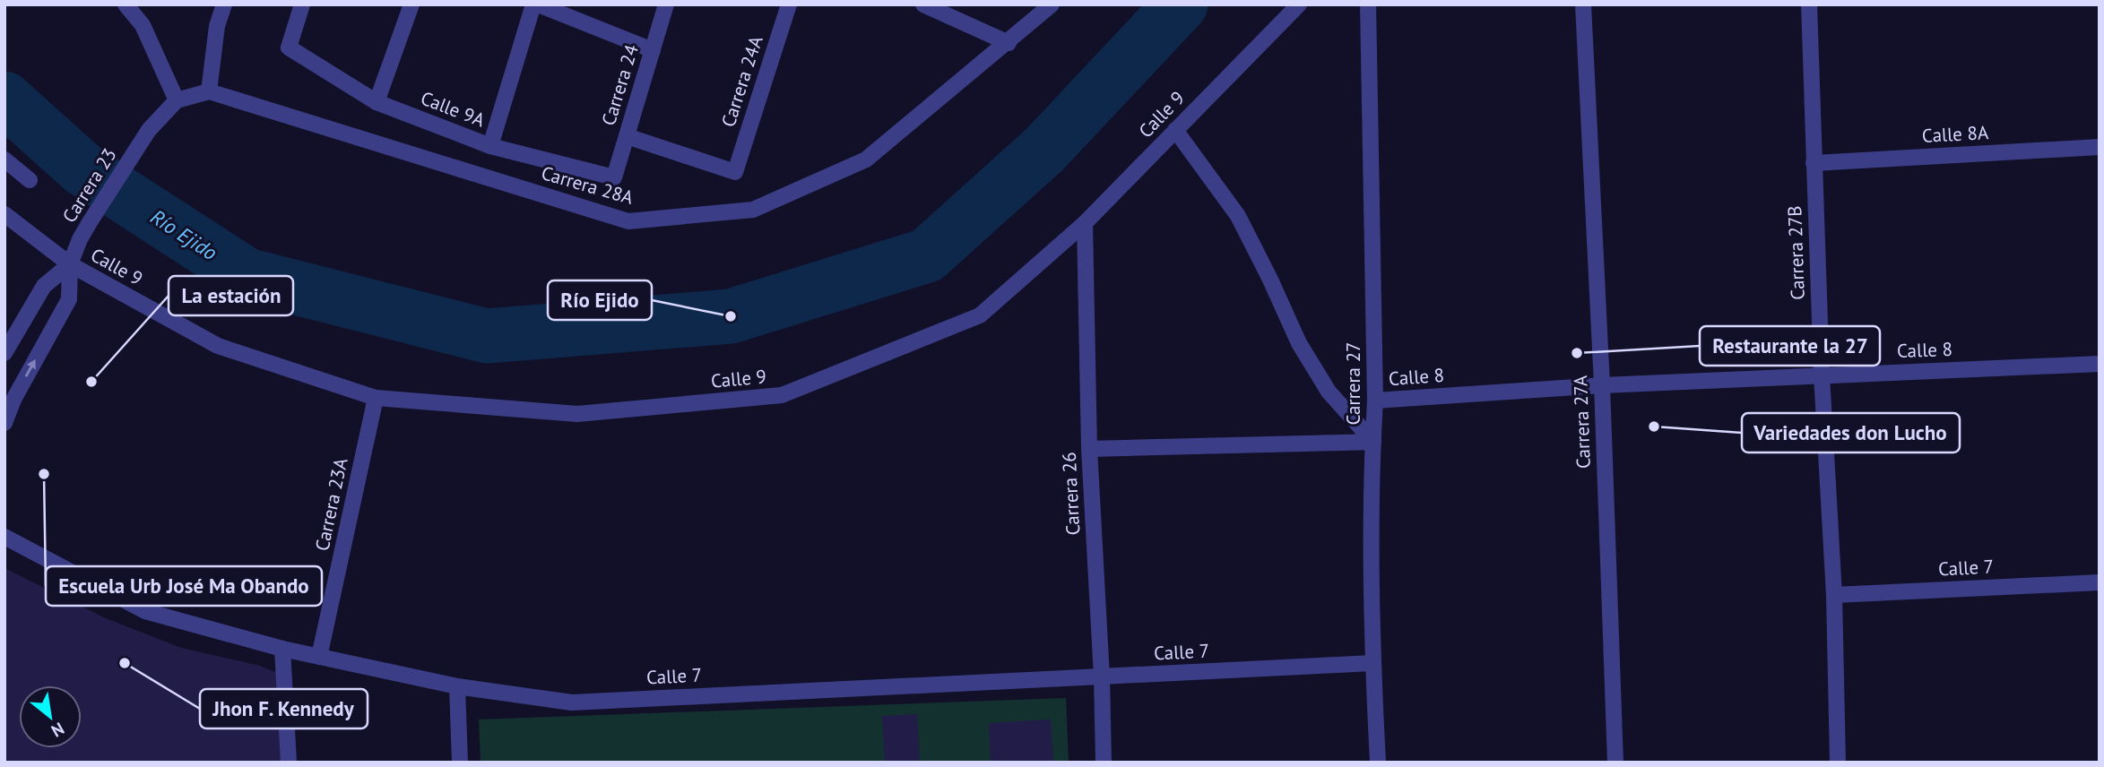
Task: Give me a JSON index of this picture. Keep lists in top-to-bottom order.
{
  "streets": {
    "street": [
      "Carrera 24A",
      "Carrera 24",
      "Calle 9A",
      "Calle 9",
      "Calle 8A",
      "Carrera 23",
      "Carrera 28A",
      "Carrera 27B",
      "Calle 8",
      "Carrera 27",
      "Carrera 27A",
      "Carrera 26",
      "Carrera 23A",
      "Calle 7"
    ]
  },
  "crossings": [
    ["Carrera 24A", "Carrera 24"],
    ["Carrera 24", "Calle 9A"],
    ["Calle 9", "Carrera 23"],
    ["Calle 9", "Carrera 26"],
    ["Calle 9", "Carrera 23A"],
    ["Calle 8A", "Carrera 27B"],
    ["Carrera 27B", "Calle 8"],
    ["Carrera 27B", "Calle 7"],
    ["Calle 8", "Carrera 27"],
    ["Calle 8", "Carrera 27A"],
    ["Carrera 27", "Calle 7"],
    ["Carrera 26", "Calle 7"],
    ["Carrera 23A", "Calle 7"]
  ],
  "water": ["Río Ejido"],
  "places": [
    "Río Ejido",
    "Restaurante la 27",
    "La estación",
    "Variedades don Lucho",
    "Escuela Urb José Ma Obando",
    "Jhon F. Kennedy"
  ],
  "north": "bottom right"
}
